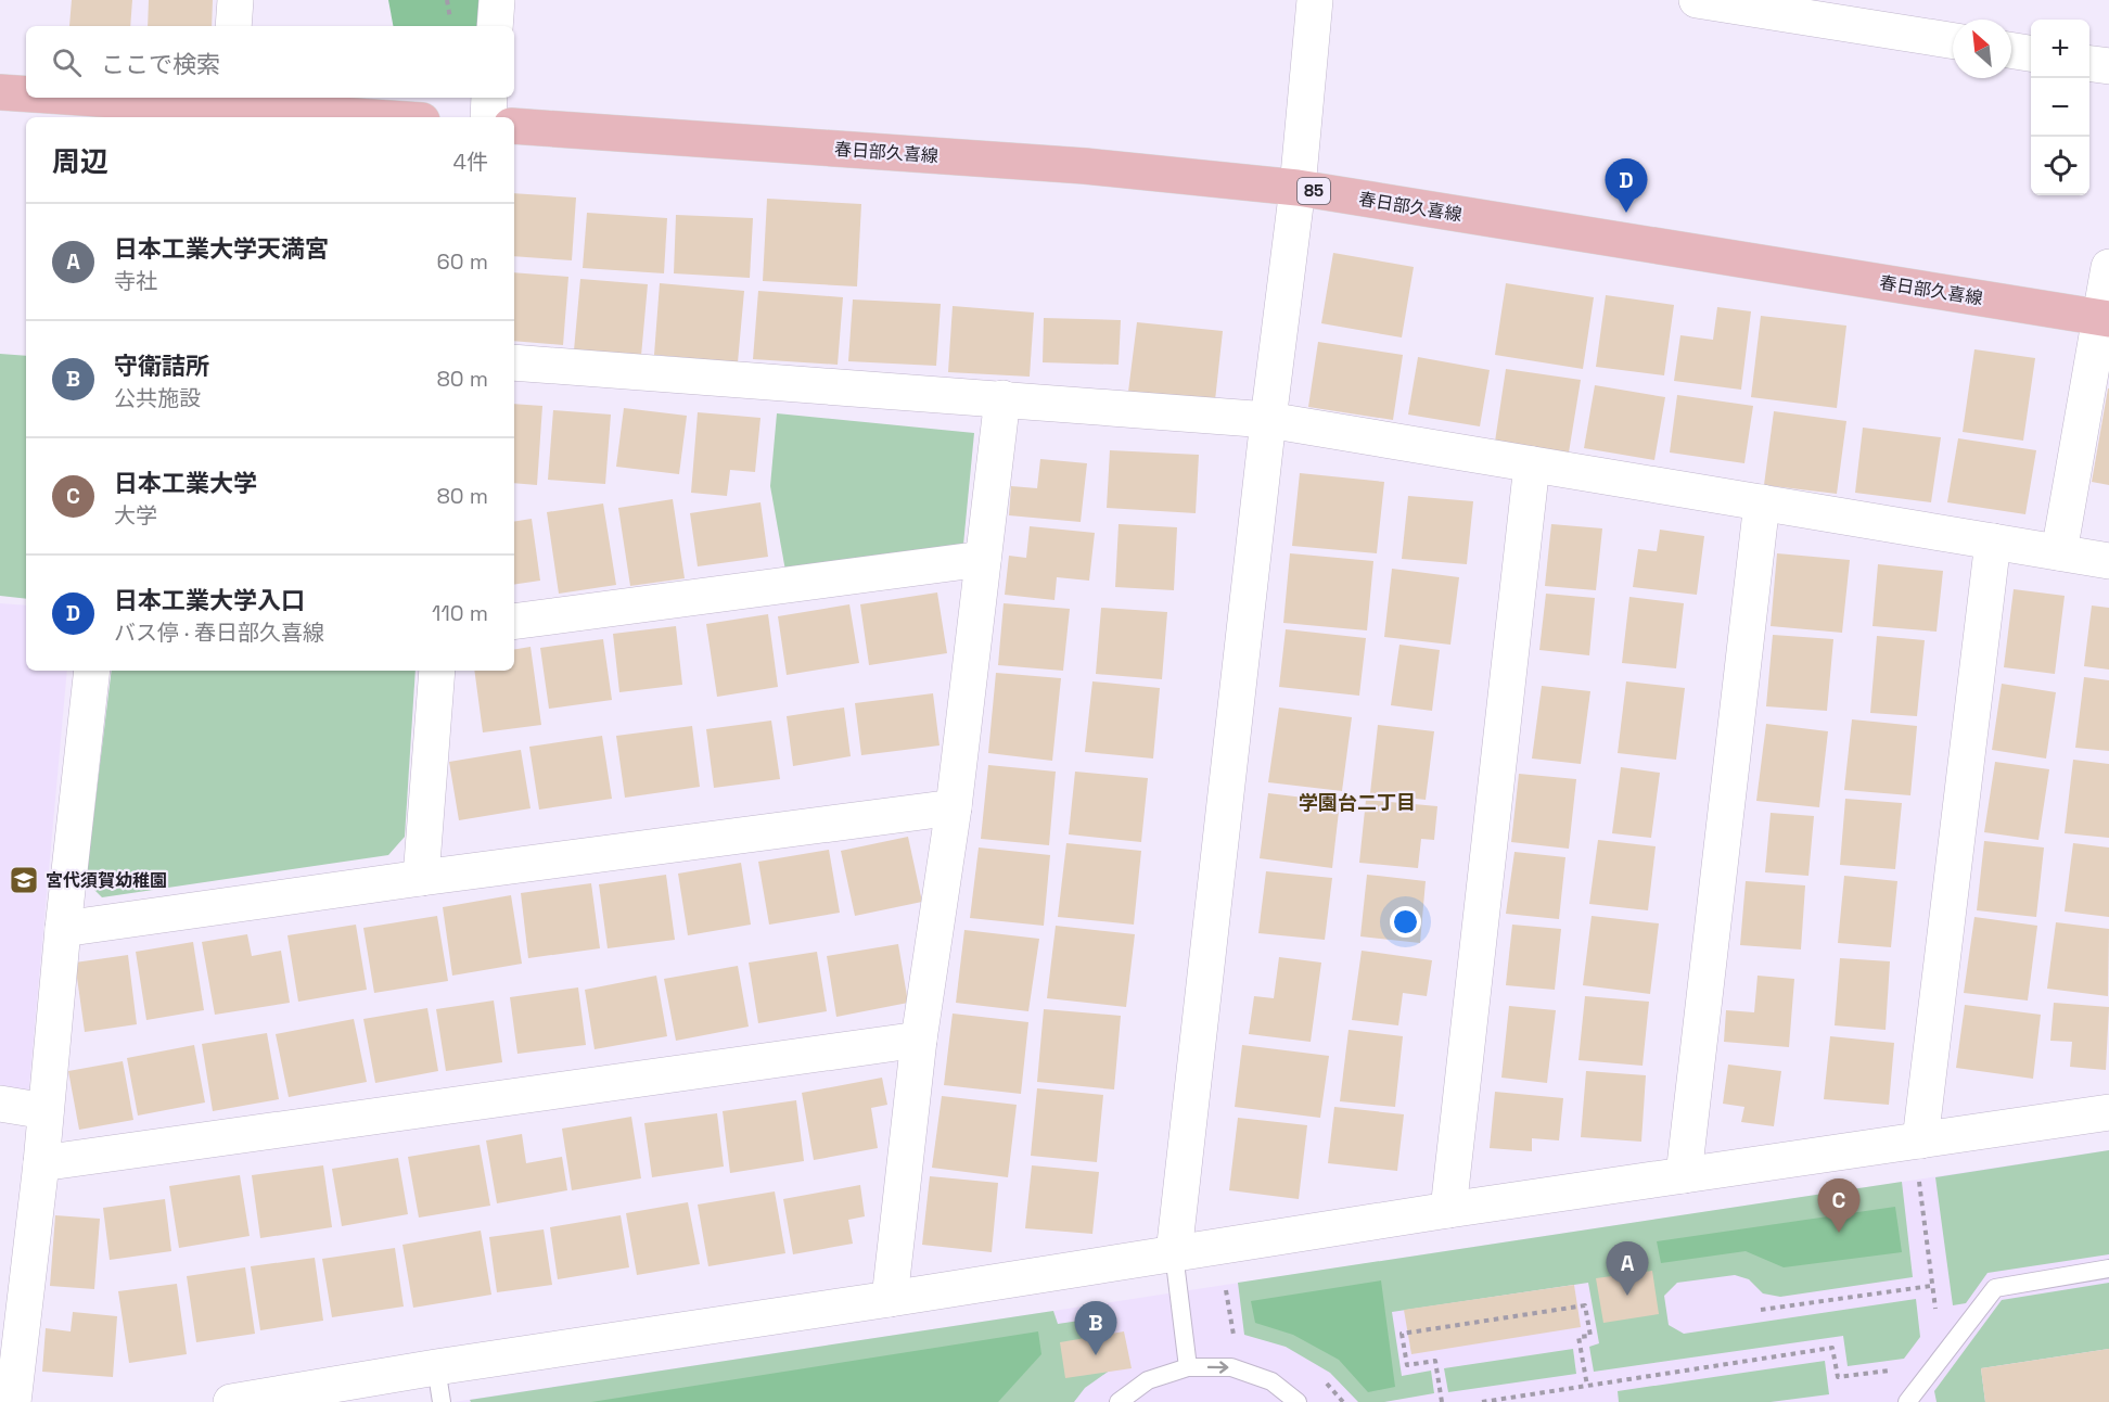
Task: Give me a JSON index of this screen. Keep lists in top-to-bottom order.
{
  "streets": {
    "main road": ["春日部久喜線", "85"]
  },
  "districts": ["学園台二丁目"],
  "places": {
    "school or university": ["宮代須賀幼稚園"]
  },
  "north": "top left",
  "page": {
    "map_buttons": ["+", "−"],
    "search": "ここで検索",
    "heading": ["周辺", "4件"],
    "pins": [
      "D",
      "C",
      "A",
      "B"
    ],
    "list": [
      {
        "mark": "A",
        "name": "日本工業大学天満宮",
        "note": "寺社",
        "value": "60 m"
      },
      {
        "mark": "B",
        "name": "守衛詰所",
        "note": "公共施設",
        "value": "80 m"
      },
      {
        "mark": "C",
        "name": "日本工業大学",
        "note": "大学",
        "value": "80 m"
      },
      {
        "mark": "D",
        "name": "日本工業大学入口",
        "note": "バス停 · 春日部久喜線",
        "value": "110 m"
      }
    ]
  }
}
